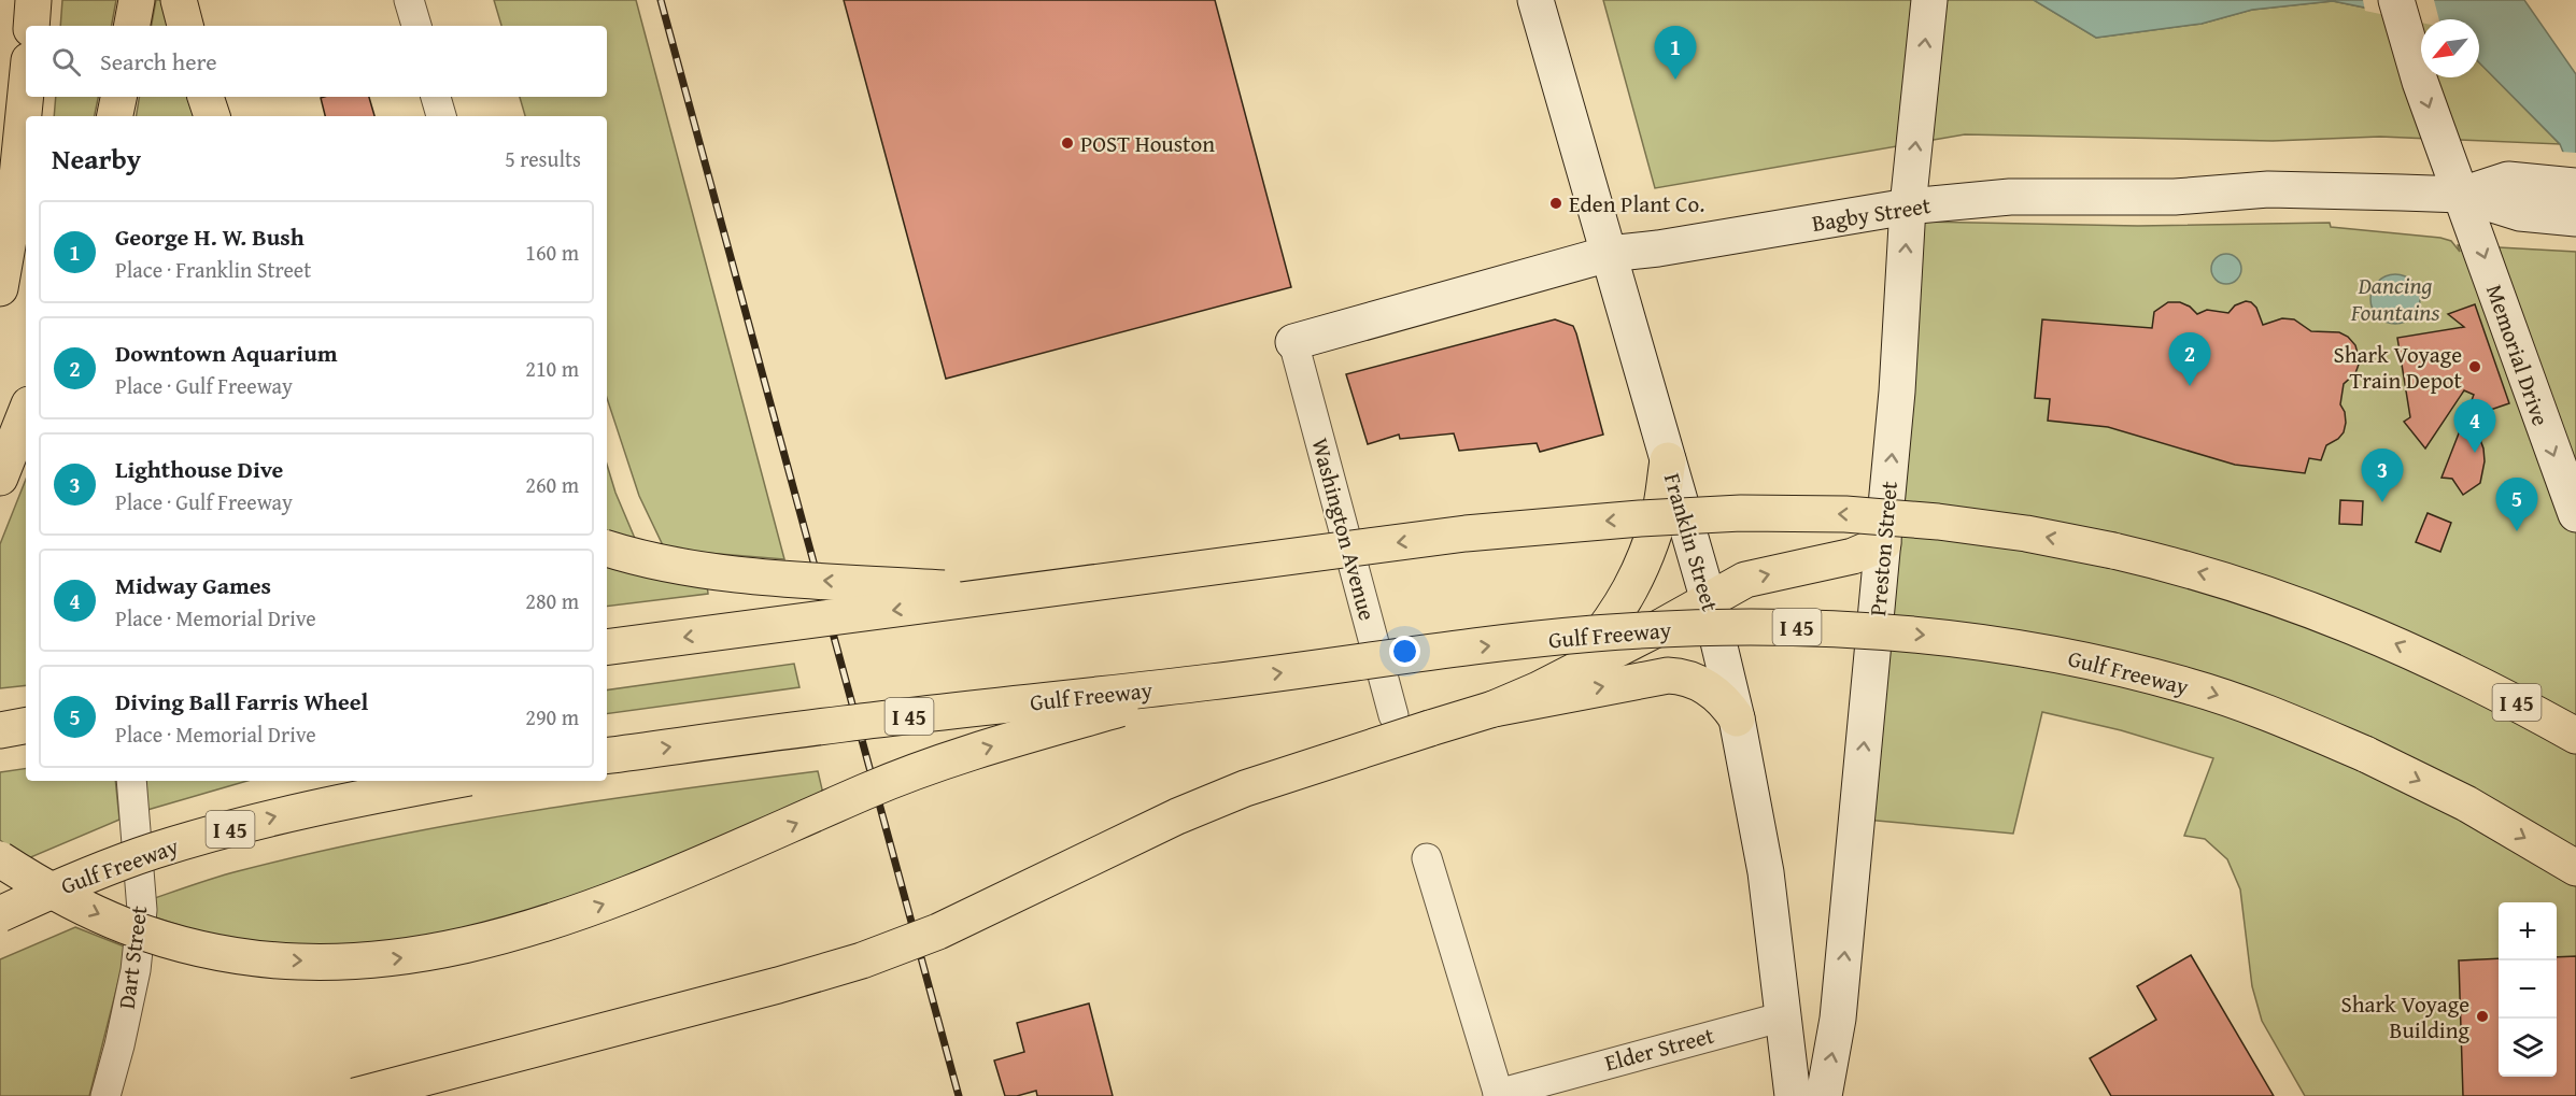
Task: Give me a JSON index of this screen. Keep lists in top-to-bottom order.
{
  "streets": {
    "highway": ["I 45", "Gulf Freeway"],
    "street": [
      "Bagby Street",
      "Memorial Drive",
      "Washington Avenue",
      "Franklin Street",
      "Preston Street",
      "Dart Street",
      "Elder Street"
    ]
  },
  "crossings": [
    ["Bagby Street", "Memorial Drive"],
    ["Bagby Street", "Washington Avenue"],
    ["Bagby Street", "Franklin Street"],
    ["Bagby Street", "Preston Street"],
    ["Franklin Street", "Elder Street"]
  ],
  "one_way": ["Memorial Drive", "Preston Street"],
  "water": ["Dancing Fountains"],
  "places": [
    "POST Houston",
    "Eden Plant Co.",
    "Shark Voyage Train Depot",
    "Shark Voyage Building"
  ],
  "north": "bottom left",
  "page": {
    "pins": [
      "1",
      "2",
      "4",
      "3",
      "5"
    ],
    "search": "Search here",
    "heading": ["Nearby", "5 results"],
    "list": [
      {
        "mark": "1",
        "name": "George H. W. Bush",
        "note": "Place · Franklin Street",
        "value": "160 m"
      },
      {
        "mark": "2",
        "name": "Downtown Aquarium",
        "note": "Place · Gulf Freeway",
        "value": "210 m"
      },
      {
        "mark": "3",
        "name": "Lighthouse Dive",
        "note": "Place · Gulf Freeway",
        "value": "260 m"
      },
      {
        "mark": "4",
        "name": "Midway Games",
        "note": "Place · Memorial Drive",
        "value": "280 m"
      },
      {
        "mark": "5",
        "name": "Diving Ball Farris Wheel",
        "note": "Place · Memorial Drive",
        "value": "290 m"
      }
    ],
    "map_buttons": ["+", "−"]
  }
}
